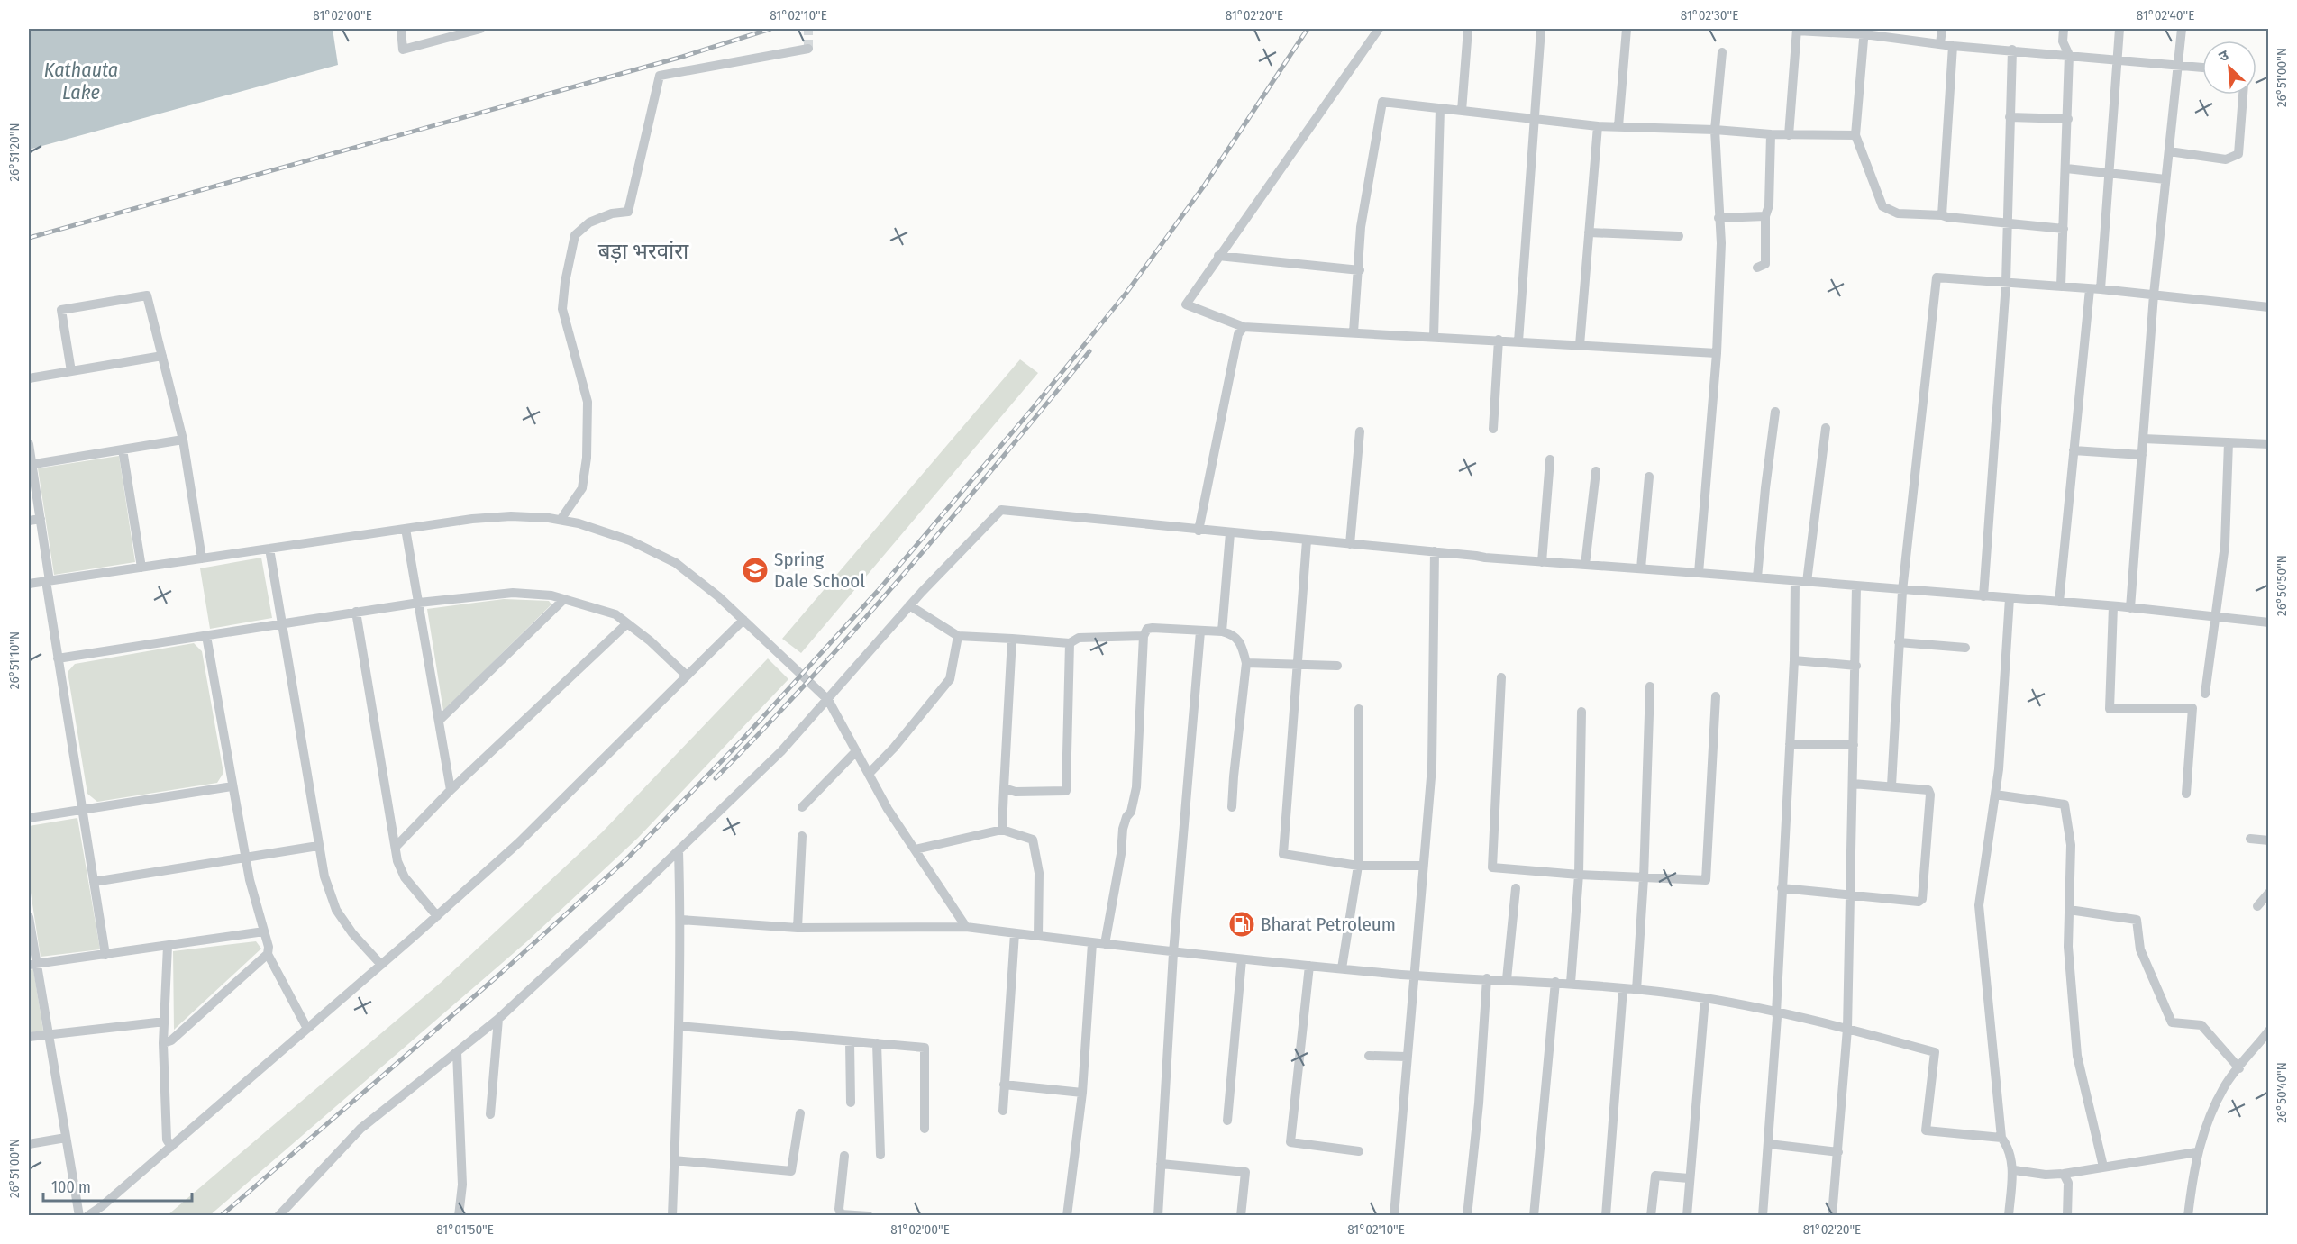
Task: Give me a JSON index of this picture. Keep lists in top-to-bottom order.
{
  "districts": ["बड़ा भरवांरा"],
  "water": ["Kathauta Lake"],
  "places": {
    "school or university": ["Spring Dale School"],
    "fuel station": ["Bharat Petroleum"]
  },
  "scale_bar": "100 m",
  "north": "top left",
  "coordinates": [
    "81°02'00\"E",
    "81°02'10\"E",
    "81°02'20\"E",
    "81°02'30\"E",
    "81°02'40\"E",
    "26°51'00\"N",
    "26°51'20\"N",
    "26°50'50\"N",
    "26°51'10\"N",
    "26°50'40\"N",
    "81°01'50\"E"
  ]
}
